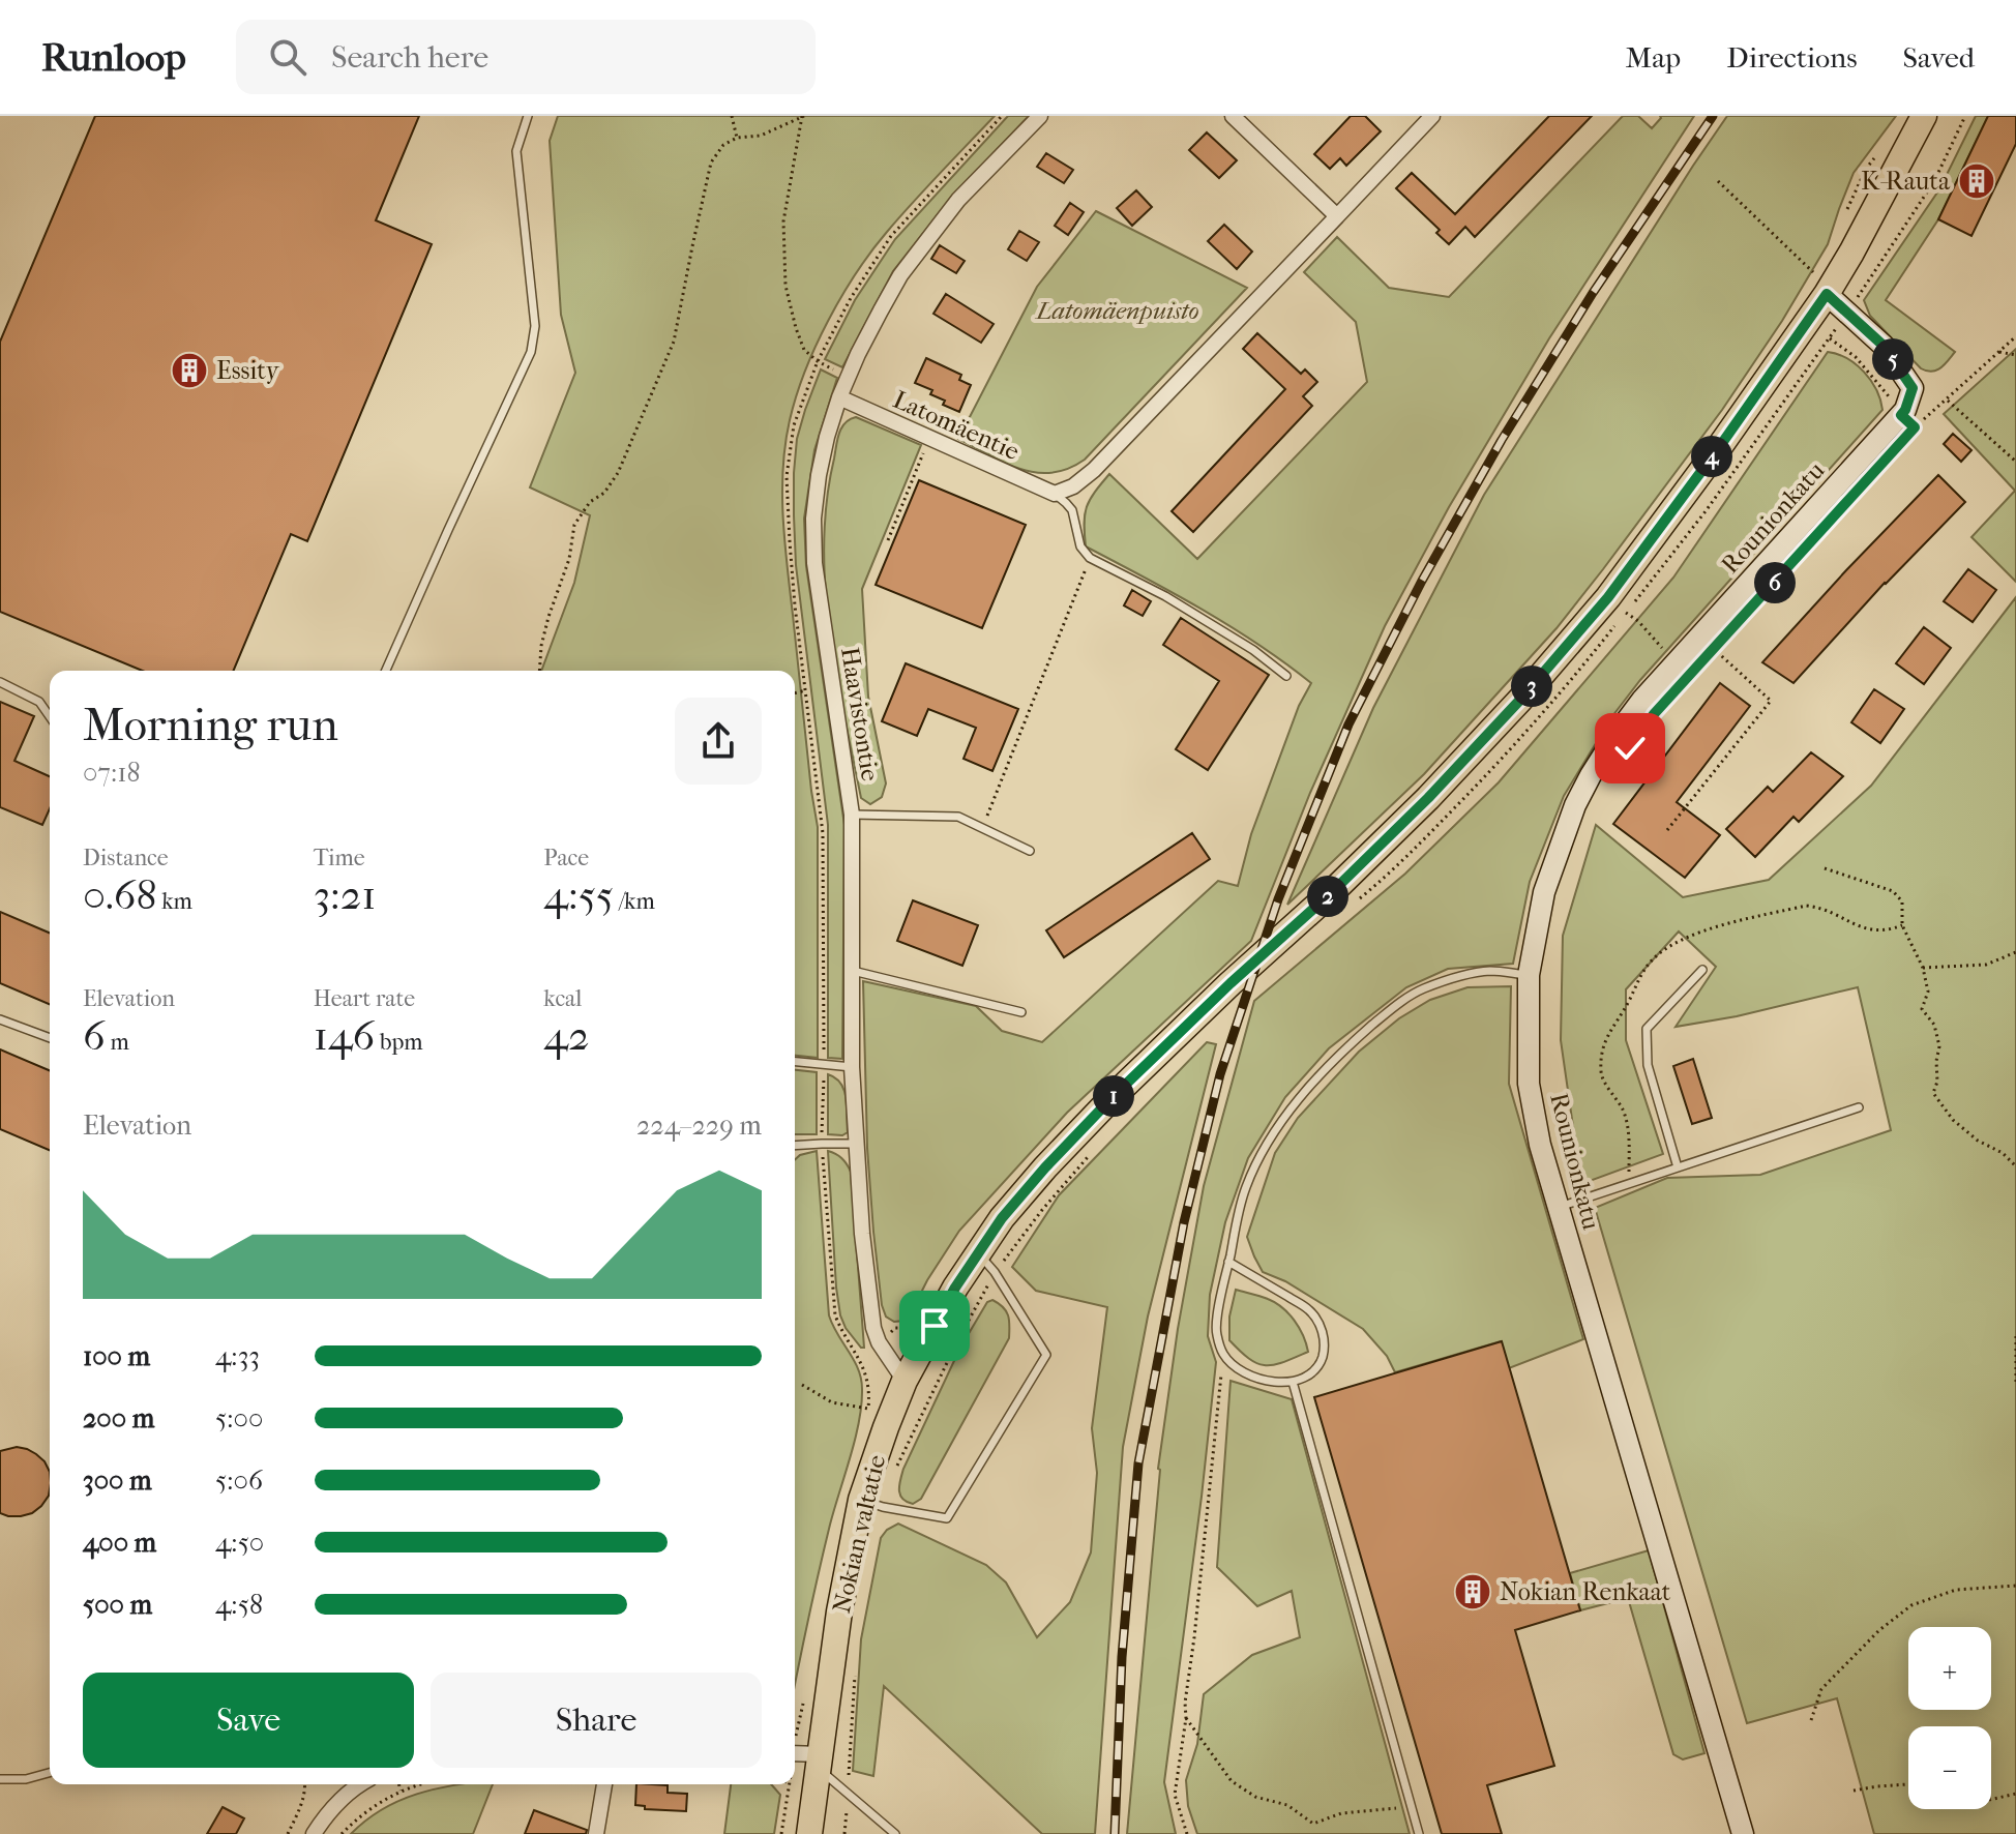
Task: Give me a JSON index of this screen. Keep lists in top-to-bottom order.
{
  "streets": {
    "main road": ["Rounionkatu", "Nokian valtatie"],
    "street": ["Latomäentie", "Haavistontie"]
  },
  "crossings": [
    ["Latomäentie", "Haavistontie"],
    ["Haavistontie", "Nokian valtatie"]
  ],
  "parks": ["Latomäenpuisto"],
  "places": {
    "building": ["K-Rauta", "Essity", "Nokian Renkaat"]
  },
  "page": {
    "header": "Runloop",
    "search": "Search here",
    "nav": ["Map", "Directions", "Saved"],
    "pins": [
      "5",
      "4",
      "6",
      "3",
      "2",
      "1"
    ],
    "heading": ["Morning run", "07:18"],
    "stats": [
      ["Distance", "0.68 km"],
      ["Time", "3:21"],
      ["Pace", "4:55 /km"],
      ["Elevation", "6 m"],
      ["Heart rate", "146 bpm"],
      ["kcal", "42"]
    ],
    "chart": ["Elevation", "224–229 m"],
    "list": [
      {
        "name": "100 m",
        "note": "4:33"
      },
      {
        "name": "200 m",
        "note": "5:00"
      },
      {
        "name": "300 m",
        "note": "5:06"
      },
      {
        "name": "400 m",
        "note": "4:50"
      },
      {
        "name": "500 m",
        "note": "4:58"
      }
    ],
    "map_buttons": ["+", "−"],
    "buttons": ["Save", "Share"]
  }
}
